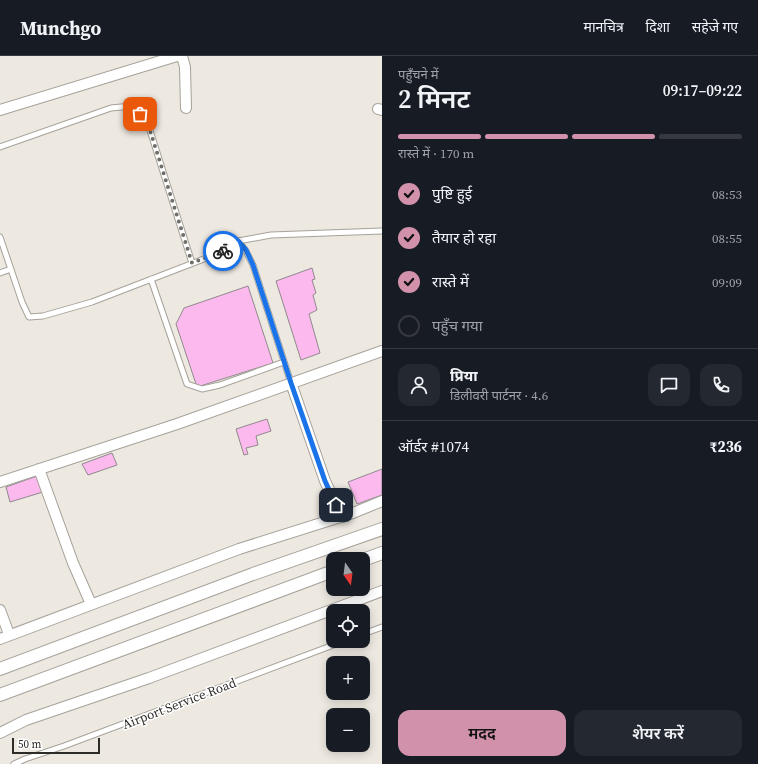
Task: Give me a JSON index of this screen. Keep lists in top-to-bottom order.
{
  "streets": {
    "lane": ["Airport Service Road"]
  },
  "scale_bar": "50 m",
  "north": "bottom",
  "page": {
    "header": "Munchgo",
    "nav": ["मानचित्र", "दिशा", "सहेजे गए"],
    "heading": ["2 मिनट", "पहुँचने में", "09:17–09:22"],
    "panel": [
      "प्रिया",
      "डिलीवरी पार्टनर · 4.6",
      "ऑर्डर #1074",
      "₹236"
    ],
    "bar": "रास्ते में · 170 m",
    "list": [
      ["पुष्टि हुई", "08:53"],
      ["तैयार हो रहा", "08:55"],
      ["रास्ते में", "09:09"],
      "पहुँच गया"
    ],
    "map_buttons": ["+", "−"],
    "buttons": ["मदद", "शेयर करें"],
    "scale": "50 m"
  }
}
